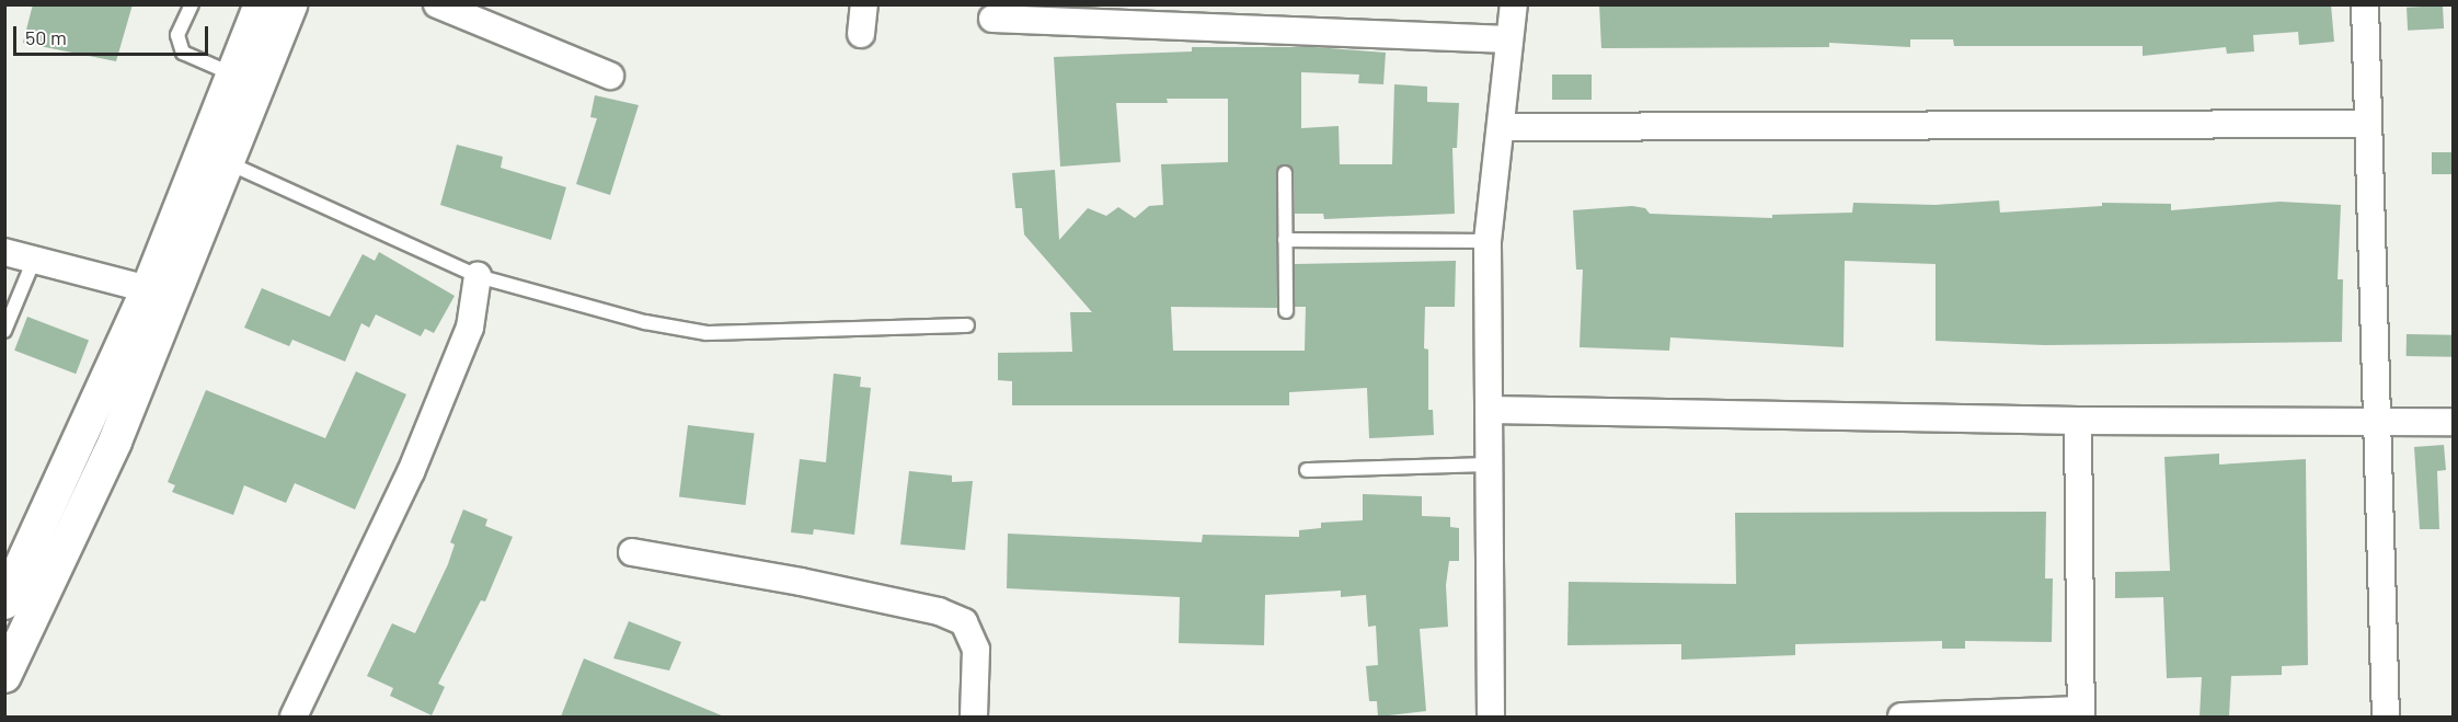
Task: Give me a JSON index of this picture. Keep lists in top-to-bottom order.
{
  "scale_bar": "50 m"
}
